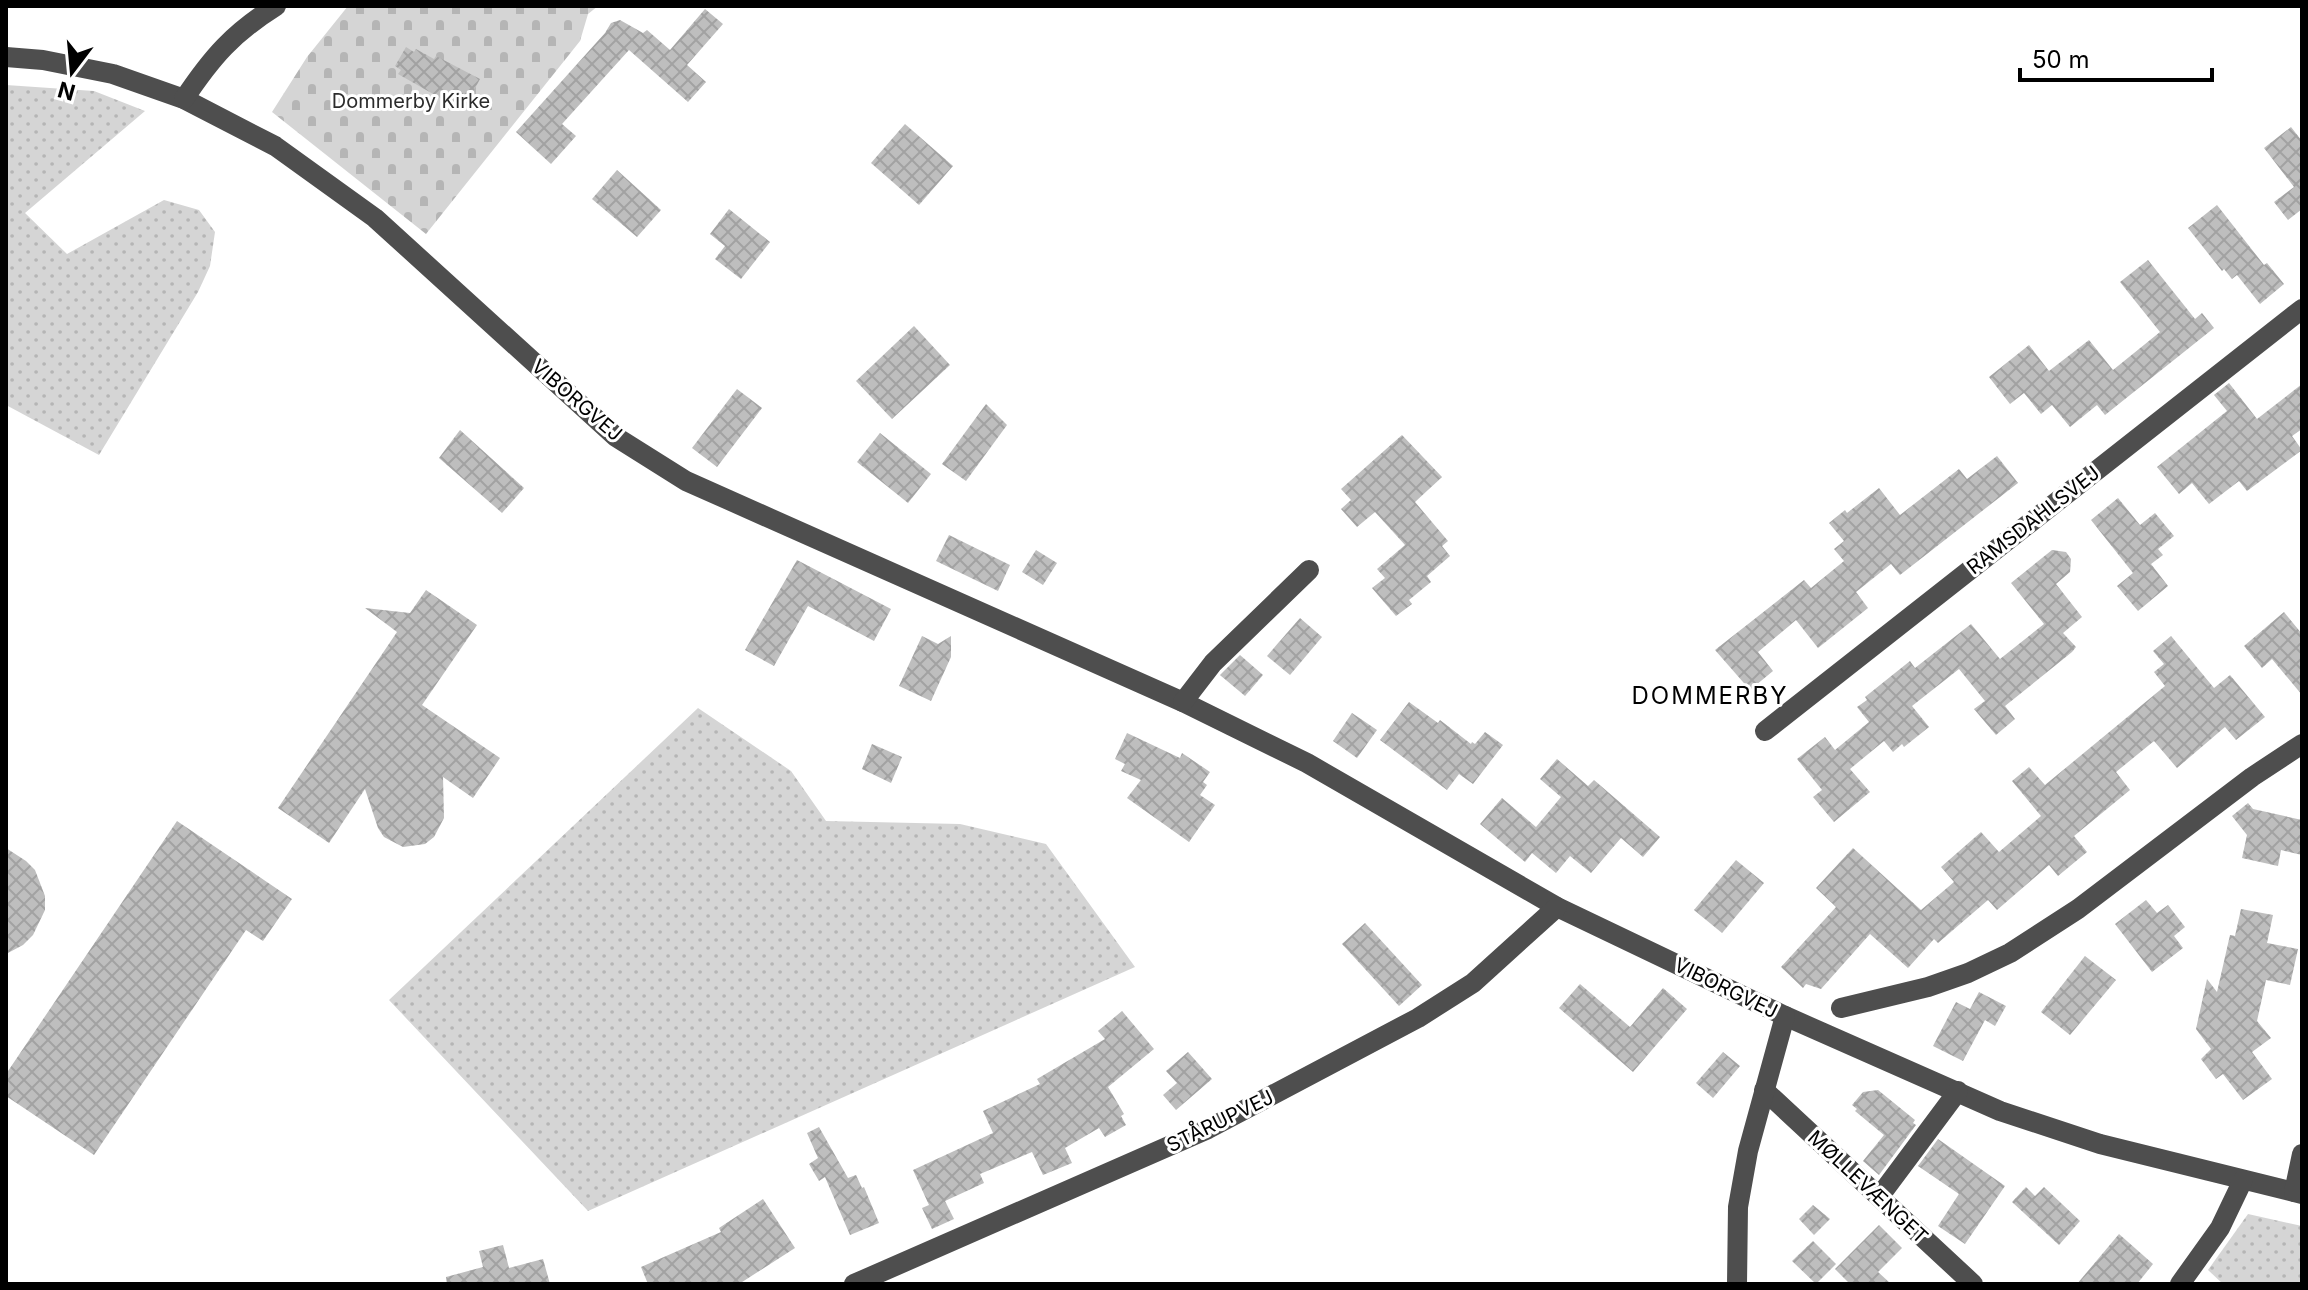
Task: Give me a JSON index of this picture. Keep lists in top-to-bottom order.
{
  "streets": {
    "street": [
      "VIBORGVEJ",
      "RAMSDAHLSVEJ",
      "STÅRUPVEJ",
      "MØLLEVÆNGET"
    ]
  },
  "crossings": [
    ["VIBORGVEJ", "STÅRUPVEJ"]
  ],
  "districts": ["DOMMERBY"],
  "parks": ["Dommerby Kirke"],
  "scale_bar": "50 m",
  "north": "bottom"
}
